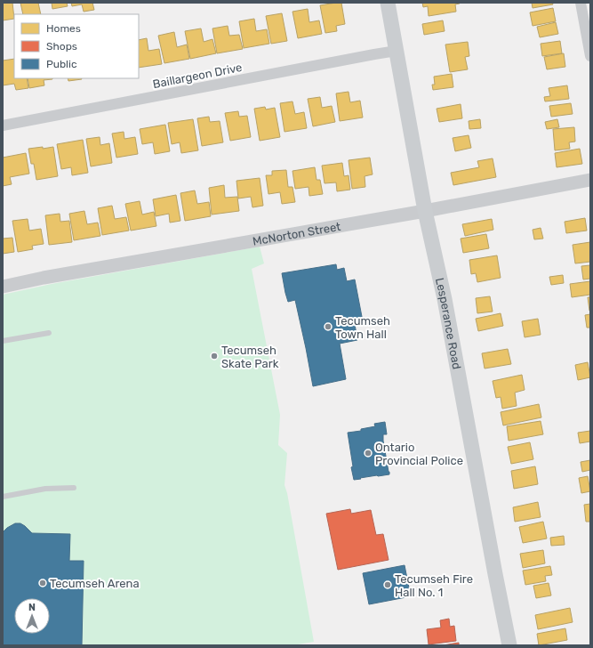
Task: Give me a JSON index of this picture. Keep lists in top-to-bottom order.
{
  "streets": {
    "main road": ["Lesperance Road"],
    "street": ["Baillargeon Drive", "McNorton Street"]
  },
  "crossings": [
    ["Baillargeon Drive", "Lesperance Road"],
    ["McNorton Street", "Lesperance Road"]
  ],
  "places": [
    "Tecumseh Town Hall",
    "Tecumseh Skate Park",
    "Ontario Provincial Police",
    "Tecumseh Arena",
    "Tecumseh Fire Hall No. 1"
  ],
  "legend": ["Homes", "Shops", "Public"],
  "north": "top"
}
